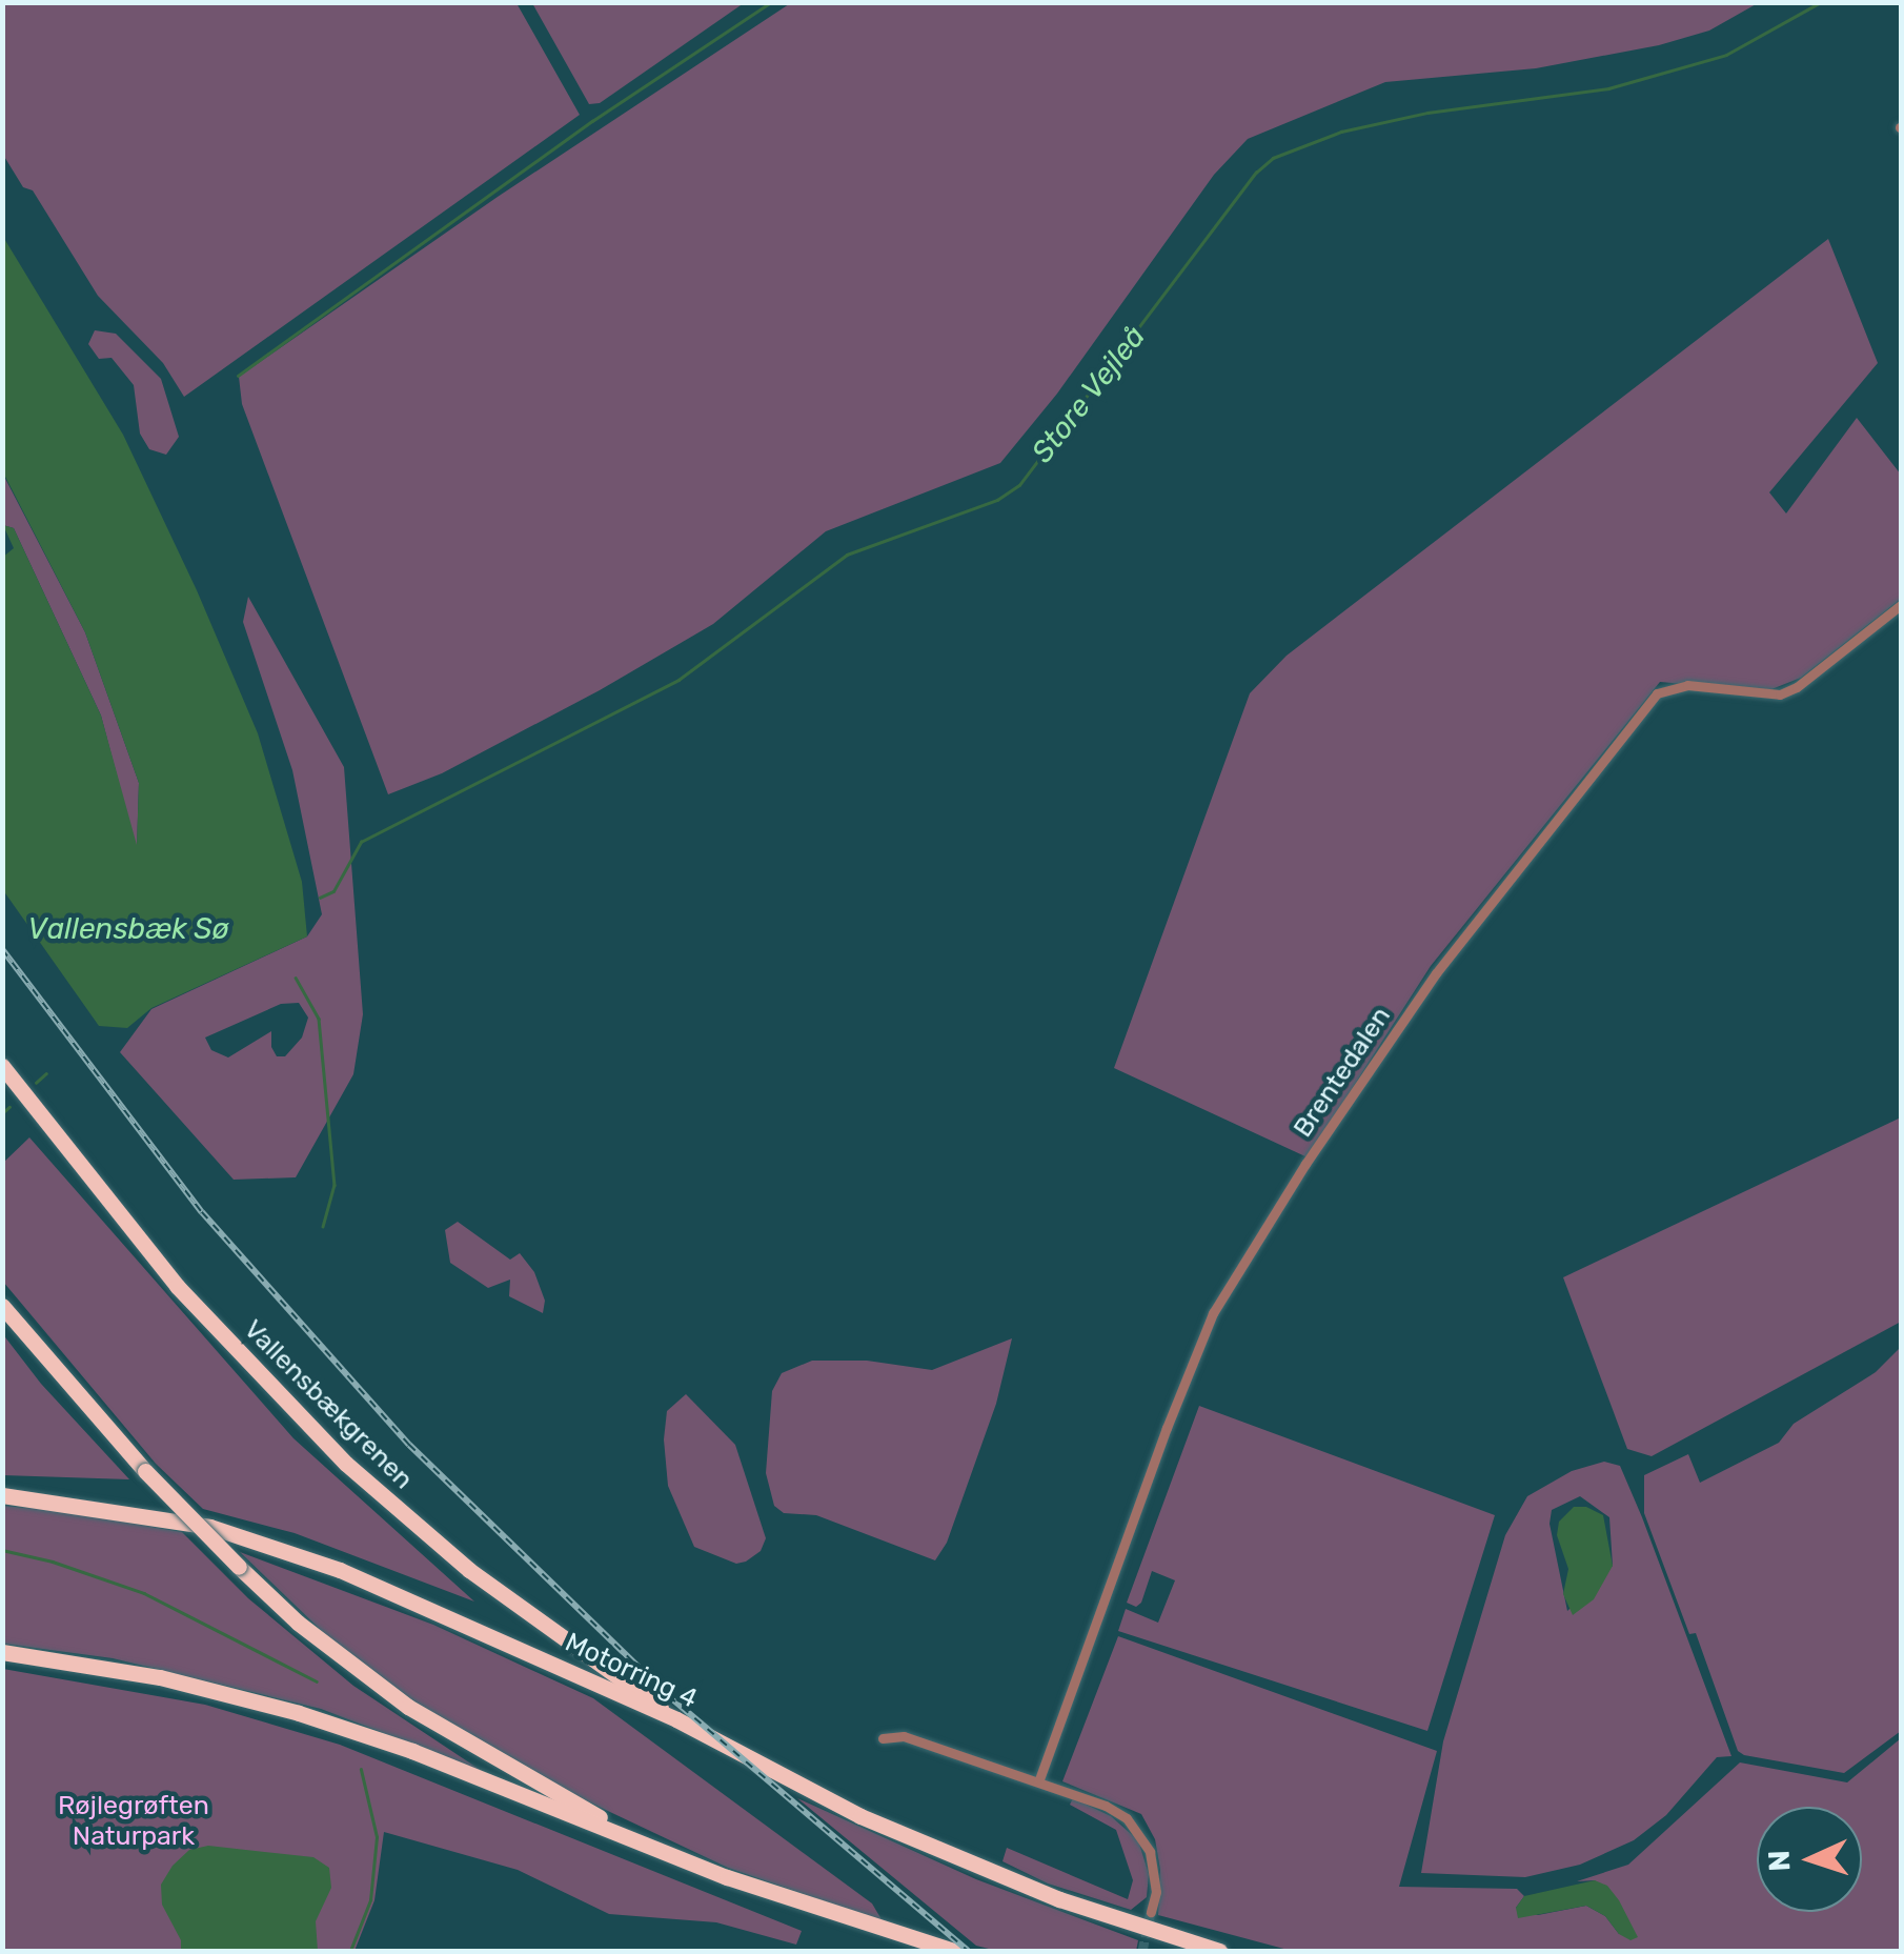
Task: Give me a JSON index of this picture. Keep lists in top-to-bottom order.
{
  "streets": {
    "highway": ["Vallensbækgrenen", "Motorring 4"],
    "street": ["Brentedalen"]
  },
  "crossings": [
    ["Vallensbækgrenen", "Motorring 4"]
  ],
  "water": ["Store Vejleå", "Vallensbæk Sø"],
  "parks": ["Røjlegrøften Naturpark"],
  "north": "left"
}
